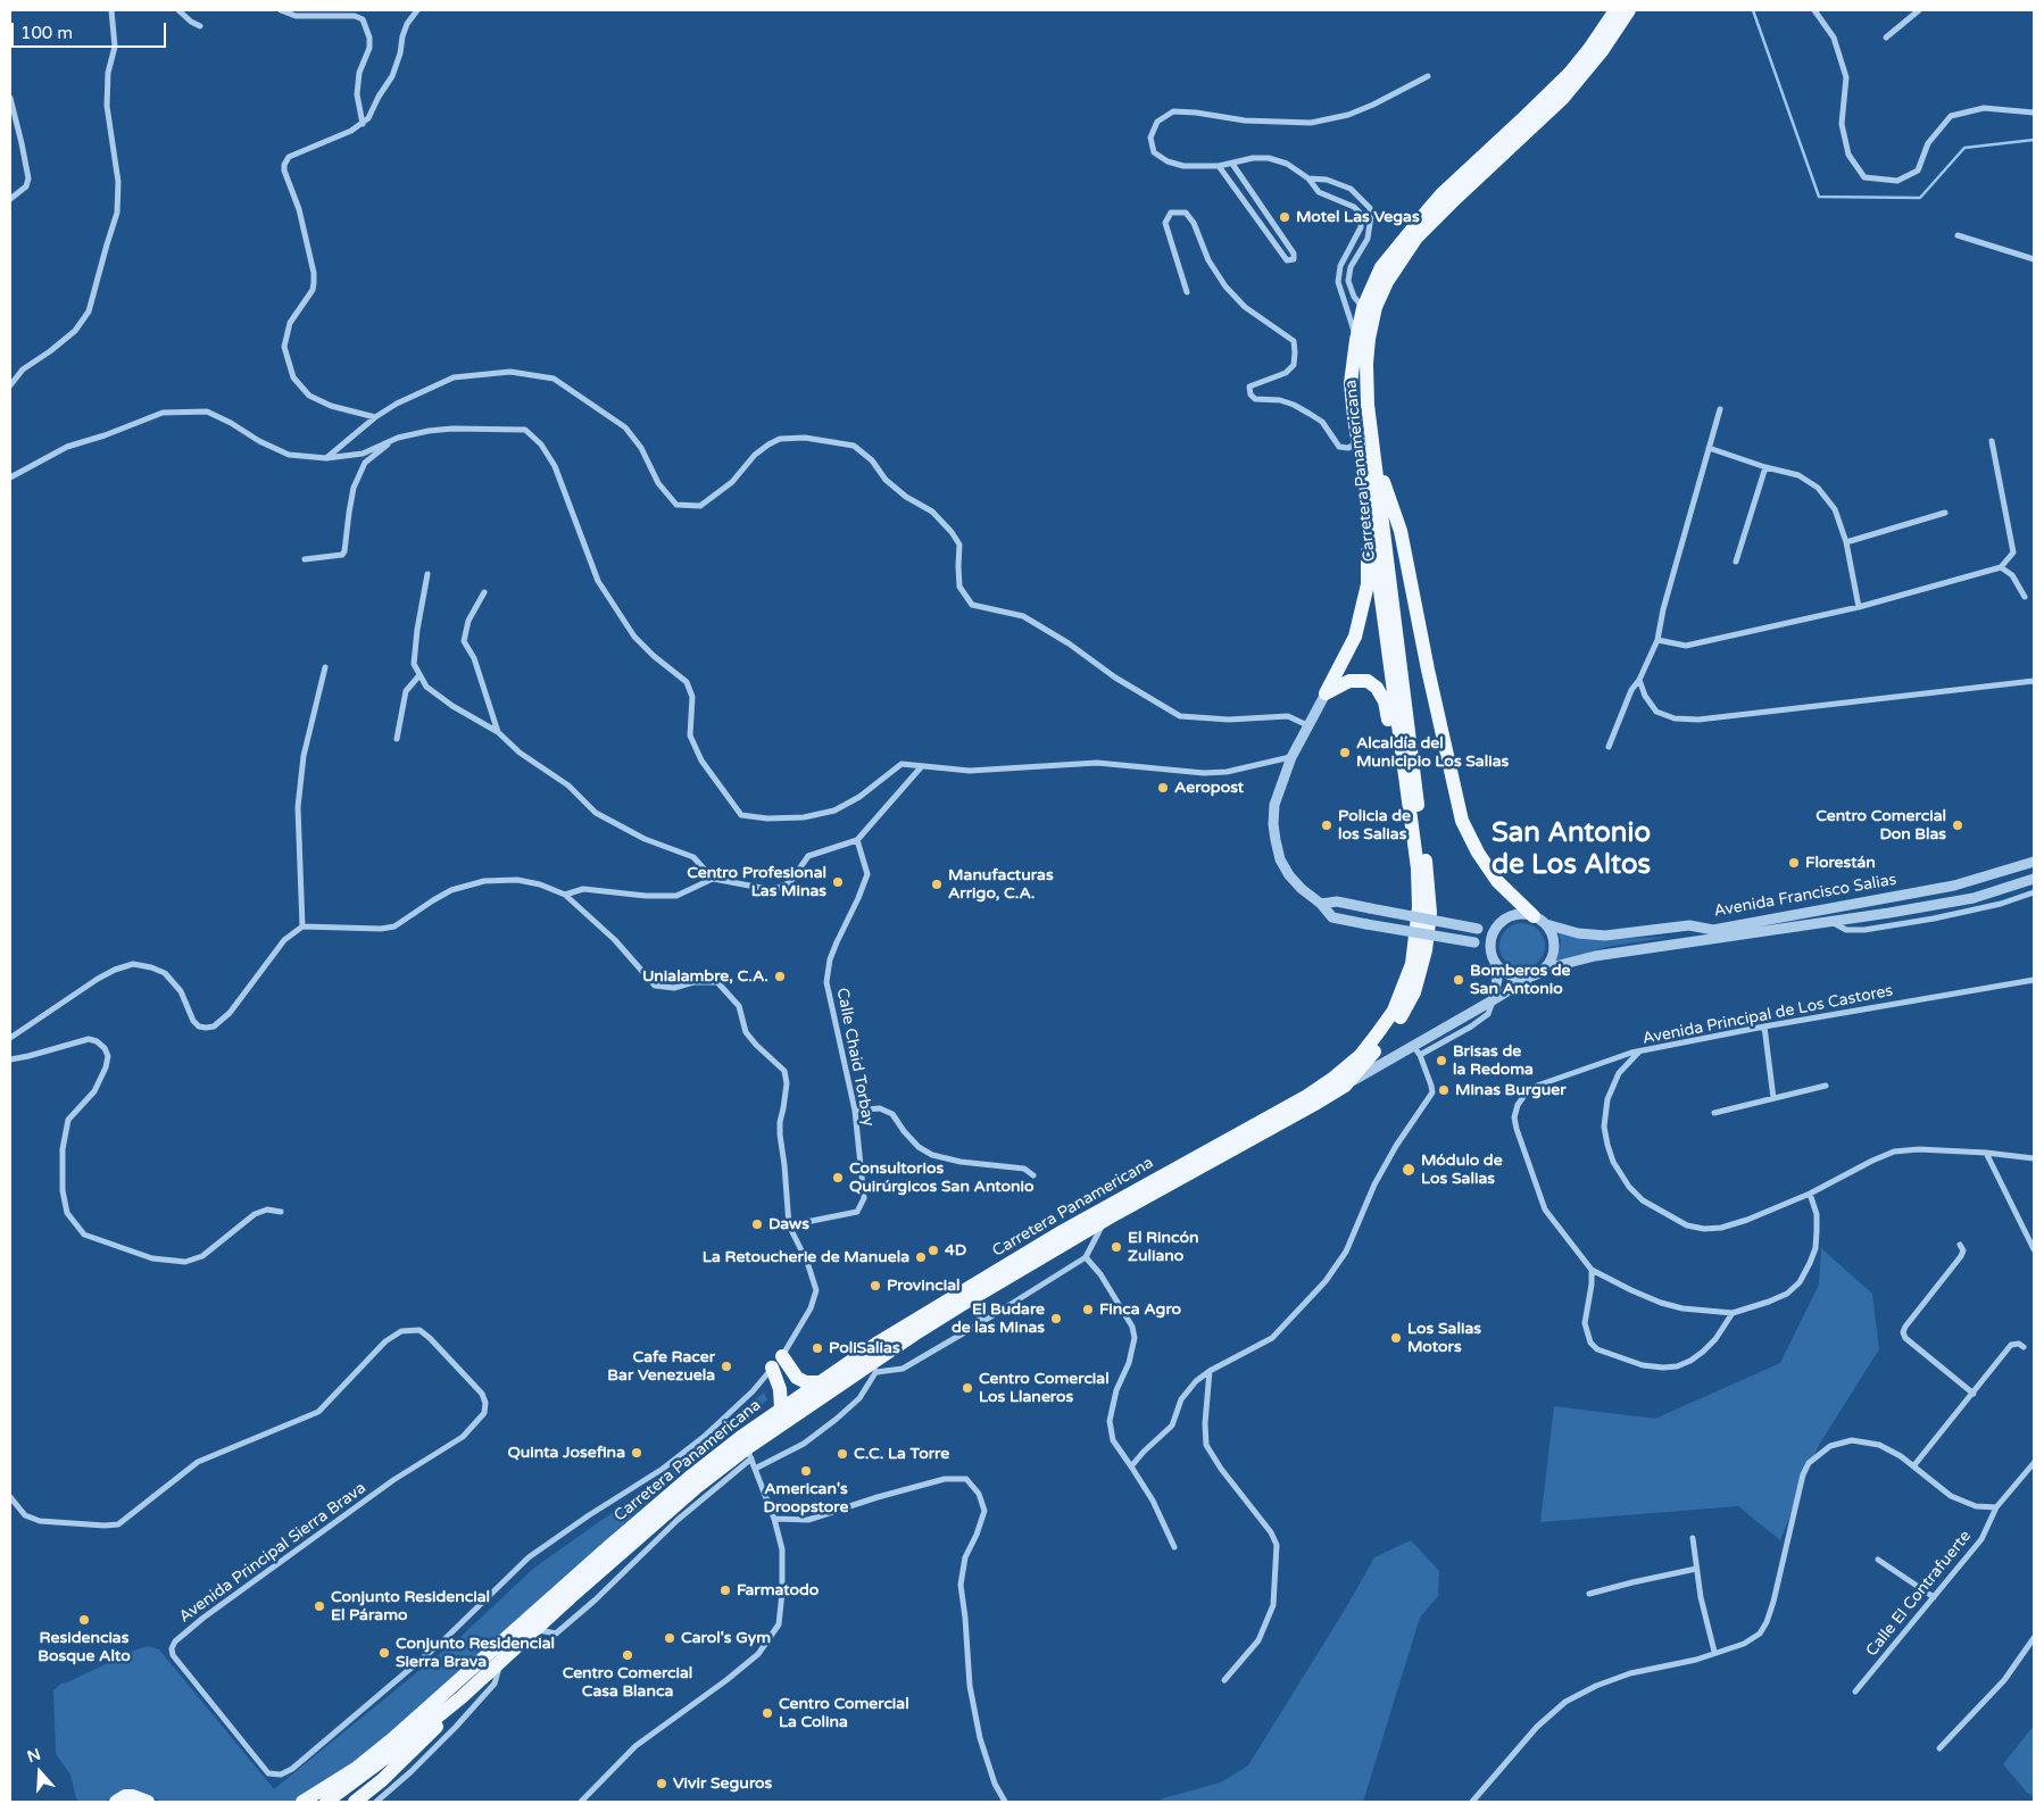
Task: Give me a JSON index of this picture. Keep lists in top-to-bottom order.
{
  "streets": {
    "main road": ["Carretera Panamericana"],
    "street": [
      "Avenida Francisco Salias",
      "Avenida Principal de Los Castores",
      "Calle Chaid Torbay",
      "Avenida Principal Sierra Brava",
      "Calle El Contrafuerte"
    ]
  },
  "districts": ["San Antonio de Los Altos"],
  "places": [
    "Motel Las Vegas",
    "Alcaldía del Municipio Los Salias",
    "Aeropost",
    "Policia de los Salias",
    "Centro Comercial Don Blas",
    "Florestán",
    "Centro Profesional Las Minas",
    "Manufacturas Arrigo, C.A.",
    "Unialambre, C.A.",
    "Bomberos de San Antonio",
    "Brisas de la Redoma",
    "Minas Burguer",
    "Módulo de Los Salias",
    "Consultorios Quirúrgicos San Antonio",
    "Daws",
    "El Rincón Zuliano",
    "4D",
    "La Retoucherie de Manuela",
    "Provincial",
    "Finca Agro",
    "El Budare de las Minas",
    "Los Salias Motors",
    "PoliSalias",
    "Cafe Racer Bar Venezuela",
    "Centro Comercial Los Llaneros",
    "Quinta Josefina",
    "C.C. La Torre",
    "American's Droopstore",
    "Farmatodo",
    "Conjunto Residencial El Páramo",
    "Residencias Bosque Alto",
    "Carol's Gym",
    "Conjunto Residencial Sierra Brava",
    "Centro Comercial Casa Blanca",
    "Centro Comercial La Colina",
    "Vivir Seguros"
  ],
  "scale_bar": "100 m",
  "north": "top"
}
